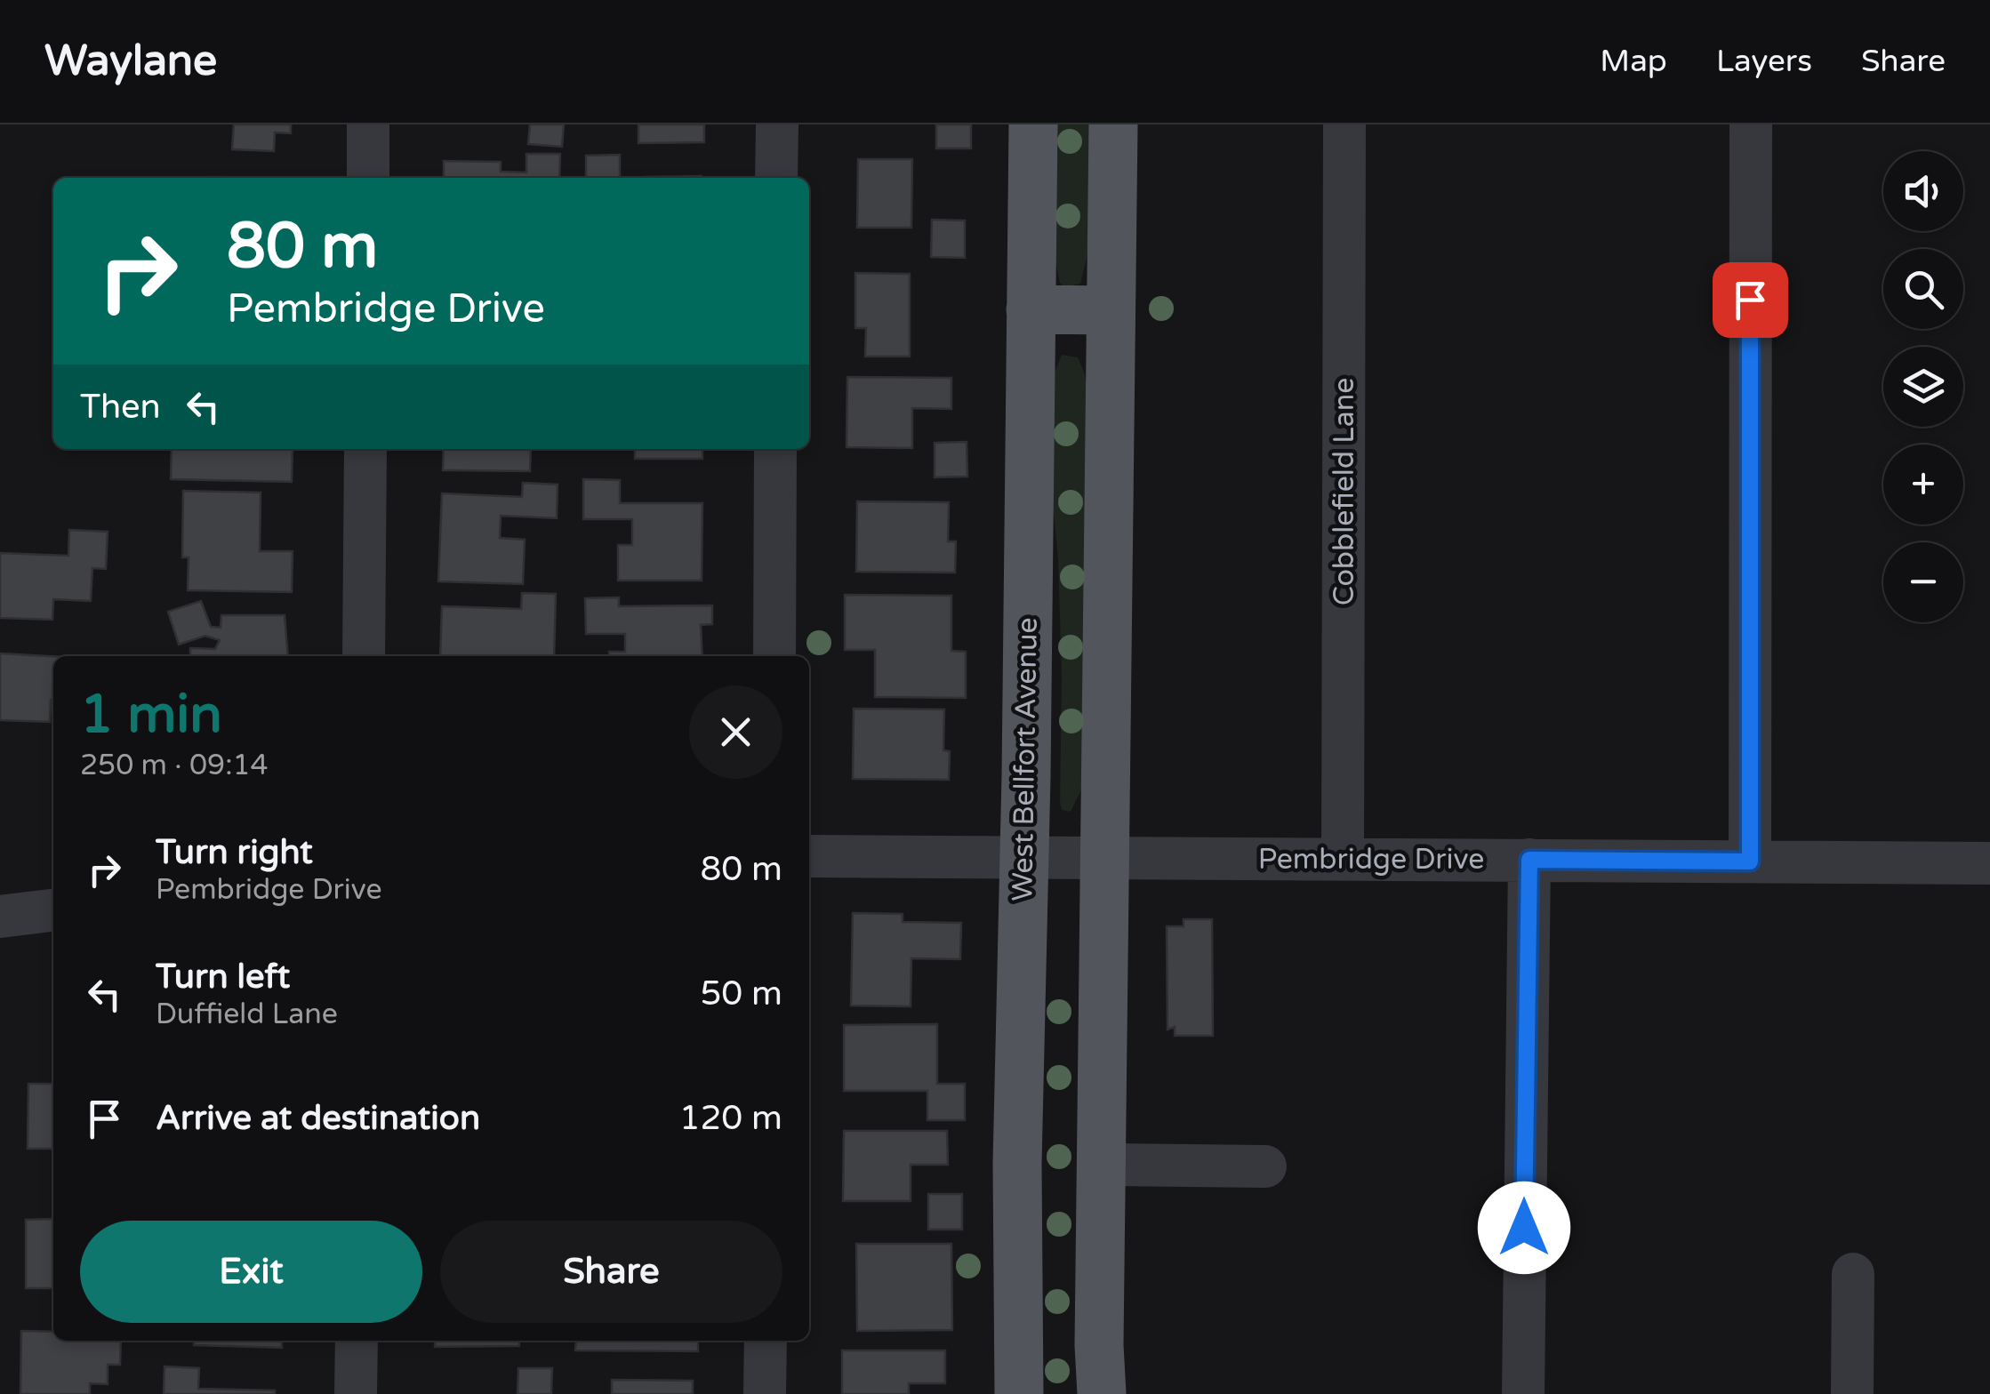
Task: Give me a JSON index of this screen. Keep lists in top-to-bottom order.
{
  "streets": {
    "main road": ["West Bellfort Avenue"],
    "street": ["Cobblefield Lane", "Pembridge Drive"]
  },
  "crossings": [
    ["Cobblefield Lane", "Pembridge Drive"],
    ["West Bellfort Avenue", "Pembridge Drive"]
  ],
  "page": {
    "header": "Waylane",
    "nav": ["Map", "Layers", "Share"],
    "map_buttons": ["+", "−"],
    "turn": ["80 m", "Pembridge Drive"],
    "then": "Then",
    "heading": ["1 min", "250 m · 09:14"],
    "list": [
      {
        "name": "Turn right",
        "note": "Pembridge Drive",
        "value": "80 m"
      },
      {
        "name": "Turn left",
        "note": "Duffield Lane",
        "value": "50 m"
      },
      {
        "name": "Arrive at destination",
        "value": "120 m"
      }
    ],
    "buttons": ["Exit", "Share"]
  }
}
